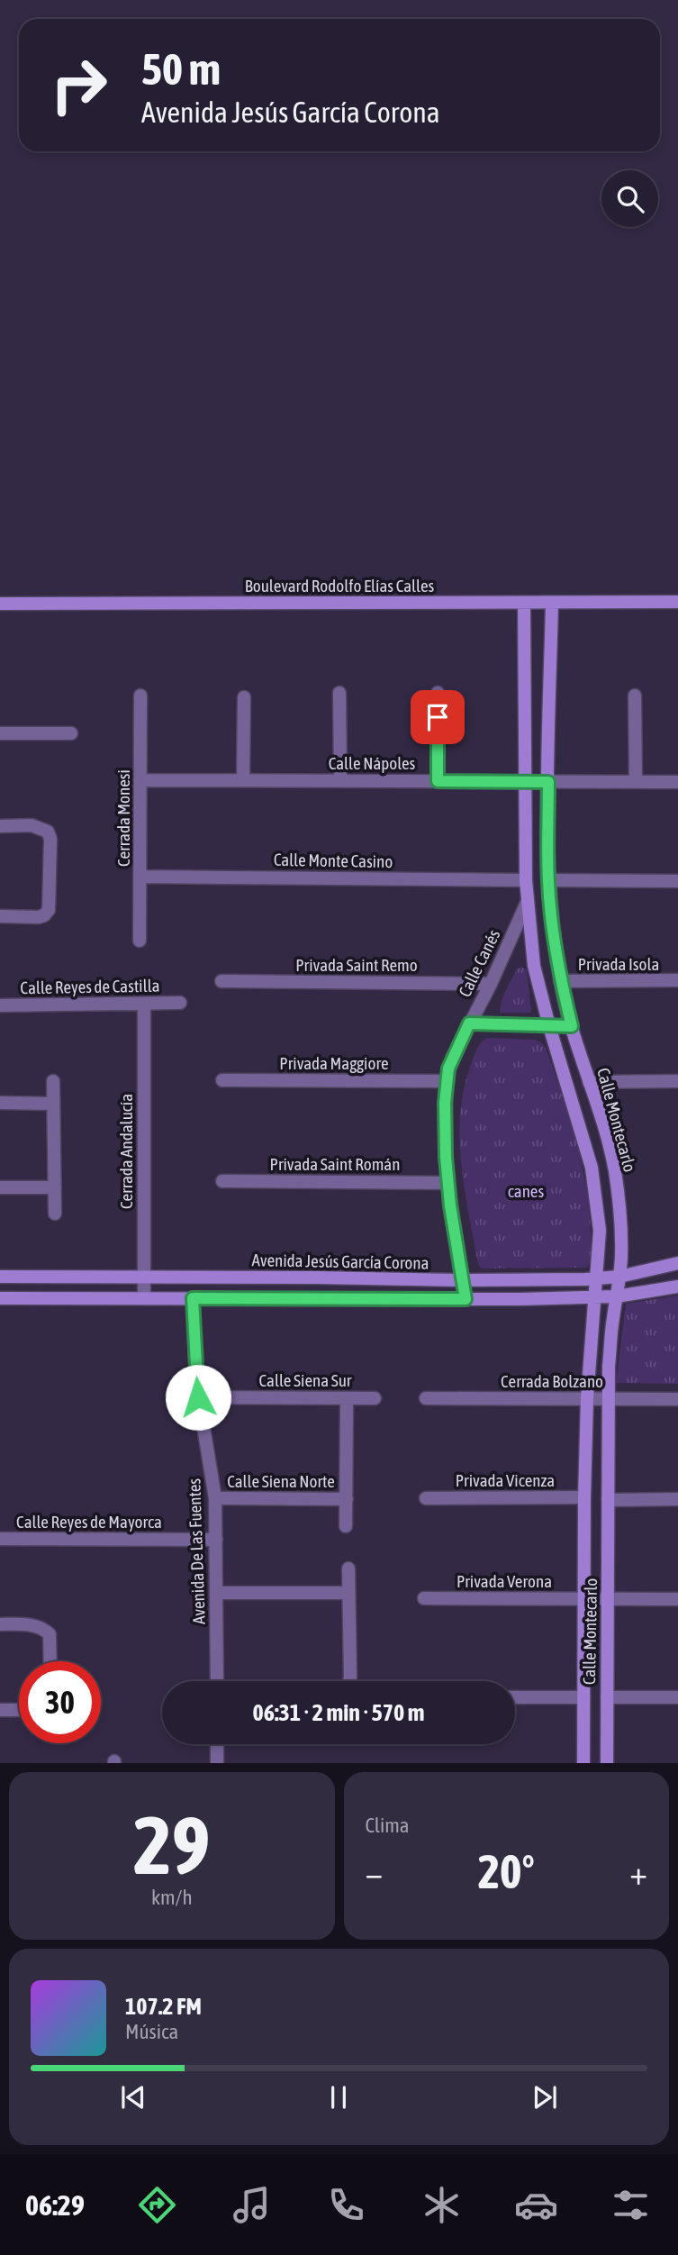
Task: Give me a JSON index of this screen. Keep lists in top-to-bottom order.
{
  "streets": {
    "street": [
      "Boulevard Rodolfo Elías Calles",
      "Calle Nápoles",
      "Cerrada Monesi",
      "Calle Monte Casino",
      "Calle Canés",
      "Privada Isola",
      "Privada Saint Remo",
      "Calle Reyes de Castilla",
      "Privada Maggiore",
      "Calle Montecarlo",
      "Cerrada Andalucía",
      "Privada Saint Román",
      "Avenida Jesús García Corona",
      "Calle Siena Sur",
      "Cerrada Bolzano",
      "Privada Vicenza",
      "Calle Siena Norte",
      "Calle Reyes de Mayorca",
      "Avenida De Las Fuentes",
      "Privada Verona"
    ]
  },
  "crossings": [
    ["Boulevard Rodolfo Elías Calles", "Calle Montecarlo"],
    ["Calle Nápoles", "Cerrada Monesi"],
    ["Calle Nápoles", "Calle Montecarlo"],
    ["Cerrada Monesi", "Calle Monte Casino"],
    ["Calle Monte Casino", "Calle Montecarlo"],
    ["Calle Canés", "Privada Saint Remo"],
    ["Calle Canés", "Privada Maggiore"],
    ["Calle Canés", "Calle Montecarlo"],
    ["Calle Canés", "Privada Saint Román"],
    ["Calle Canés", "Avenida Jesús García Corona"],
    ["Privada Isola", "Calle Montecarlo"],
    ["Calle Reyes de Castilla", "Cerrada Andalucía"],
    ["Calle Montecarlo", "Avenida Jesús García Corona"],
    ["Calle Montecarlo", "Cerrada Bolzano"],
    ["Calle Montecarlo", "Privada Vicenza"],
    ["Calle Montecarlo", "Privada Verona"],
    ["Cerrada Andalucía", "Avenida Jesús García Corona"],
    ["Calle Siena Sur", "Avenida De Las Fuentes"],
    ["Calle Siena Norte", "Avenida De Las Fuentes"],
    ["Calle Reyes de Mayorca", "Avenida De Las Fuentes"]
  ],
  "parks": ["canes"],
  "page": {
    "turn": ["50 m", "Avenida Jesús García Corona"],
    "limit": "30",
    "trip": "06:31 · 2 min · 570 m",
    "tile": [
      ["29", "km/h"],
      "Clima"
    ],
    "heat": ["−", "20°", "+"],
    "song": ["107.2 FM", "Música"],
    "tabs": "06:29"
  }
}
